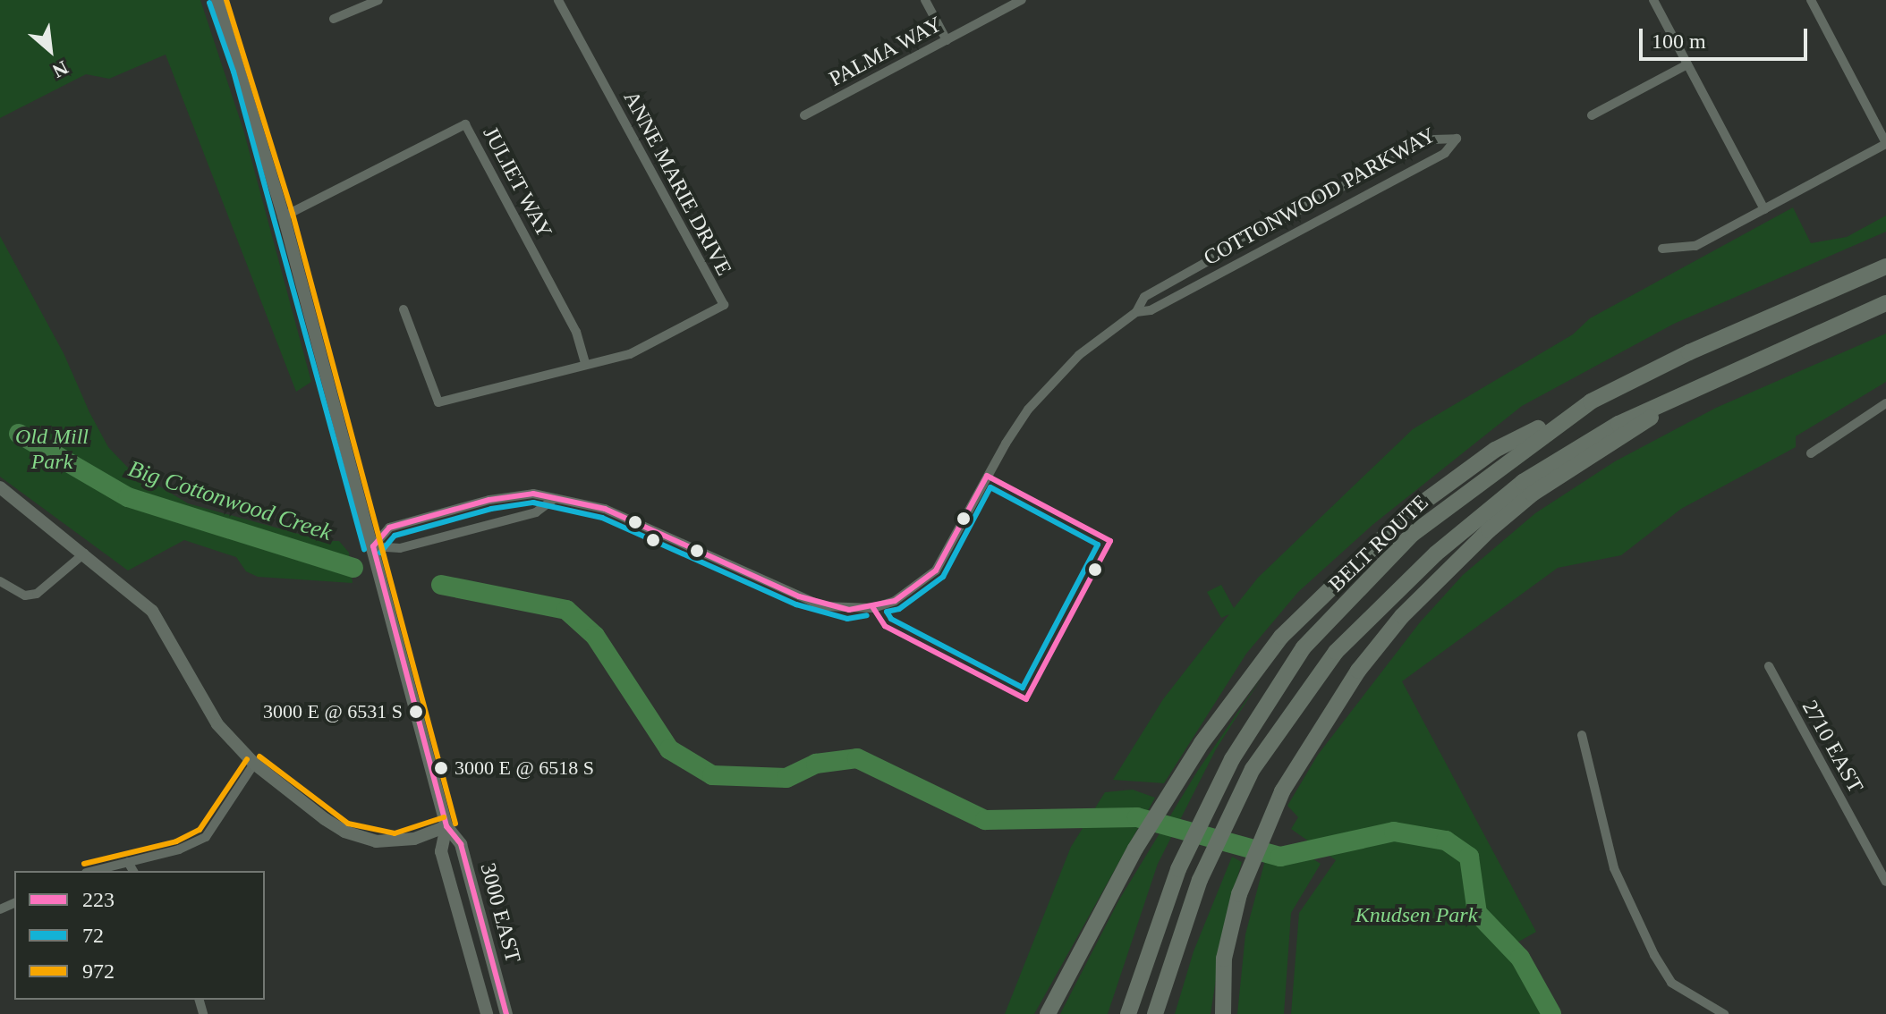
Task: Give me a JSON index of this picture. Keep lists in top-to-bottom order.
{
  "streets": {
    "highway": ["BELT ROUTE"],
    "main road": ["3000 EAST"],
    "street": [
      "PALMA WAY",
      "JULIET WAY",
      "ANNE MARIE DRIVE",
      "COTTONWOOD PARKWAY",
      "2710 EAST"
    ]
  },
  "crossings": [
    ["JULIET WAY", "ANNE MARIE DRIVE"],
    ["JULIET WAY", "3000 EAST"],
    ["COTTONWOOD PARKWAY", "3000 EAST"]
  ],
  "water": ["Big Cottonwood Creek"],
  "parks": ["Old Mill Park", "Knudsen Park"],
  "places": ["3000 E @ 6531 S", "3000 E @ 6518 S"],
  "lines": ["transit line 972", "transit line 72", "transit line 223"],
  "legend": ["223", "72", "972"],
  "scale_bar": "100 m",
  "north": "bottom right"
}
